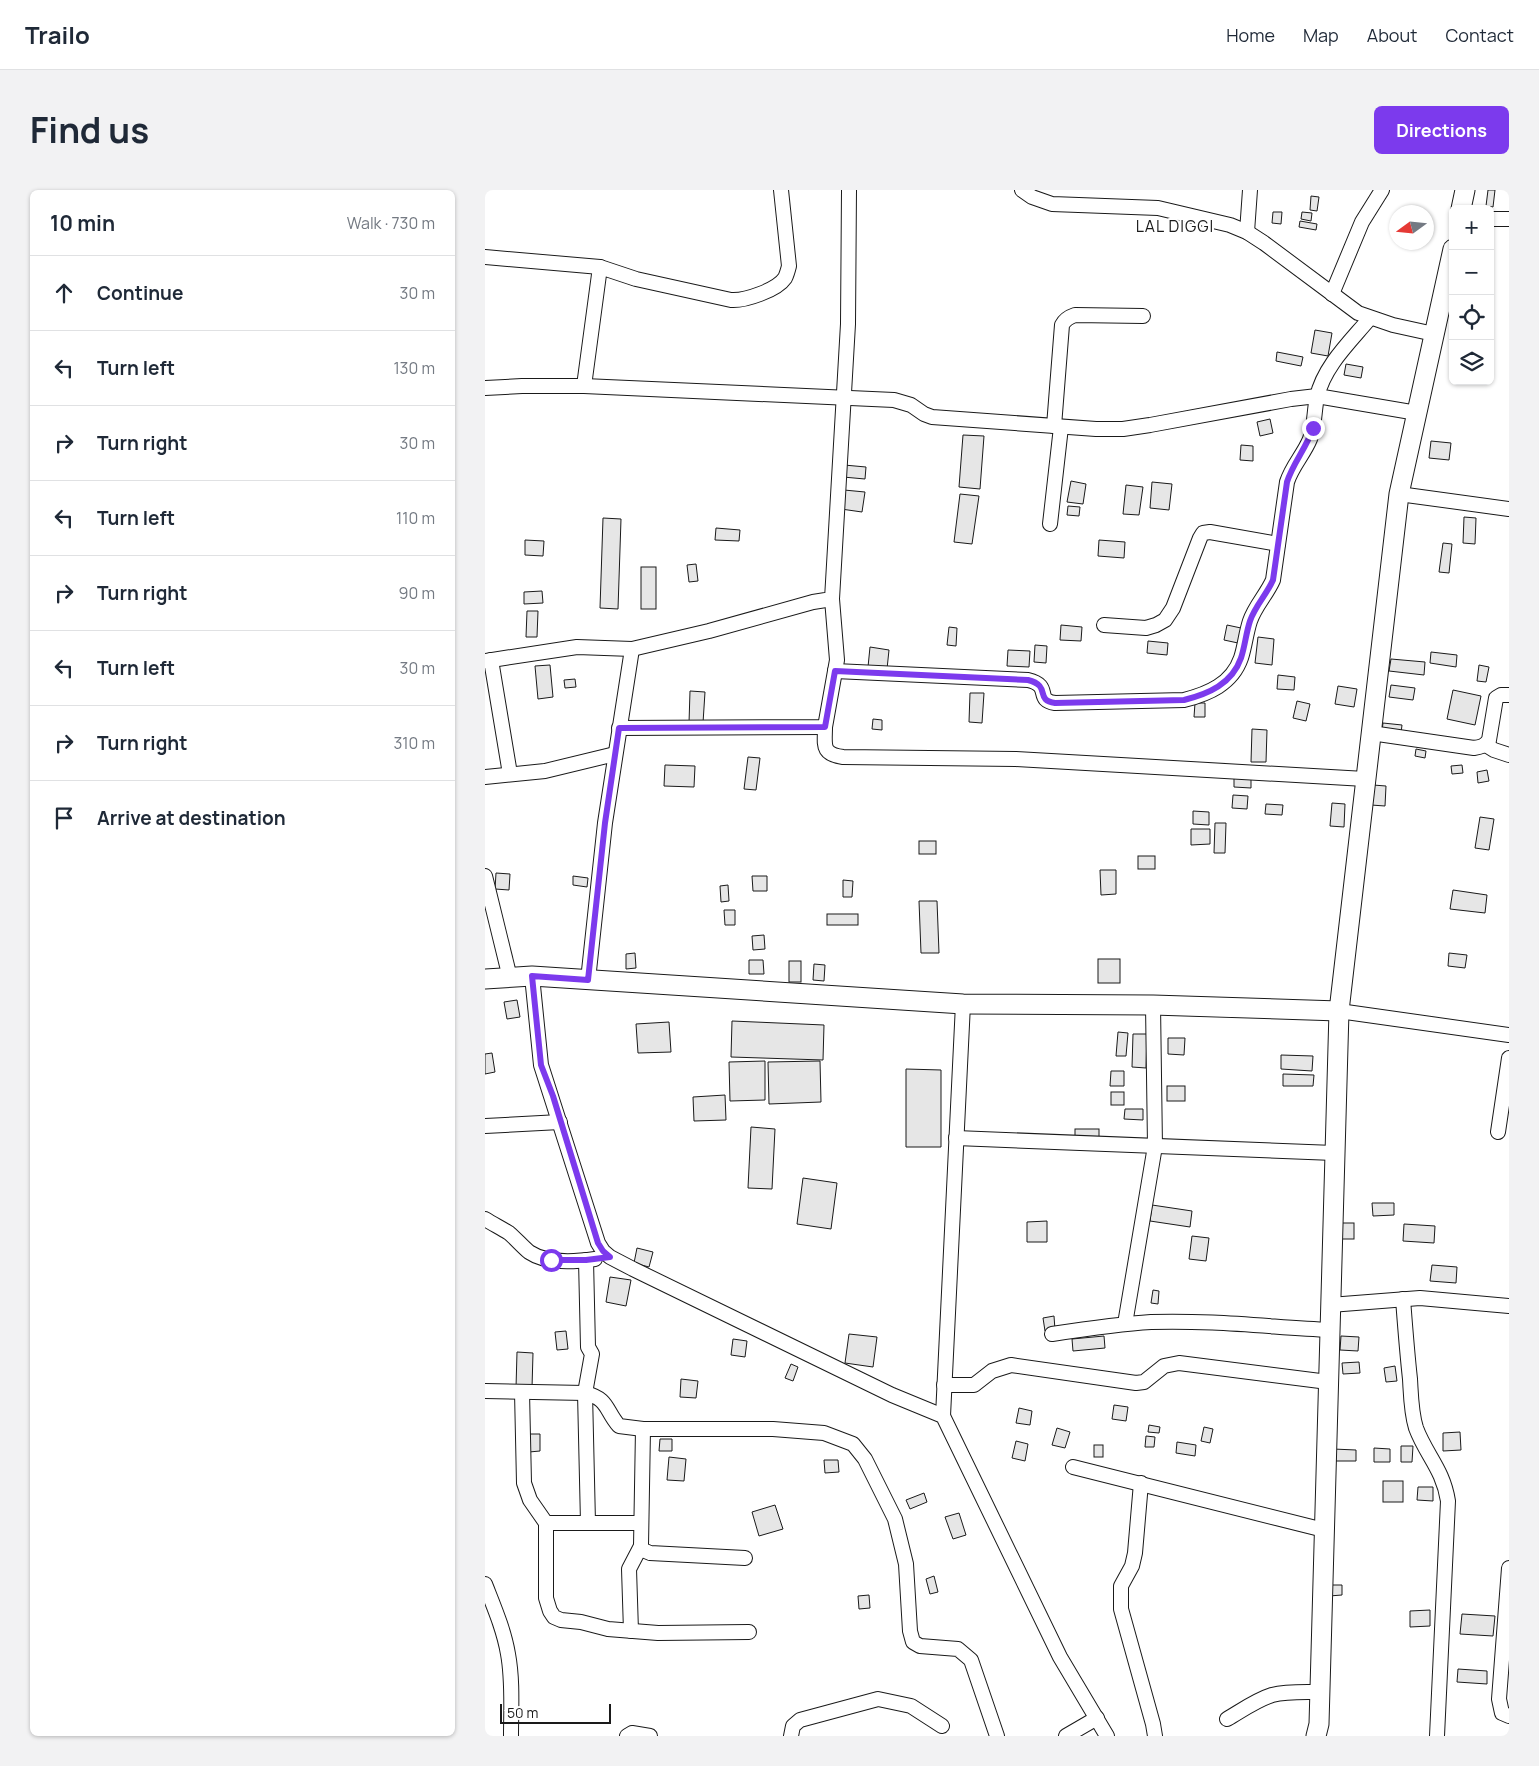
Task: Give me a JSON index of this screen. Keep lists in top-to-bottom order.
{
  "districts": ["LAL DIGGI"],
  "scale_bar": "50 m",
  "north": "left",
  "page": {
    "header": "Trailo",
    "nav": [
      "Home",
      "Map",
      "About",
      "Contact"
    ],
    "title": "Find us",
    "buttons": "Directions",
    "heading": ["10 min", "Walk · 730 m"],
    "map_buttons": ["+", "−"],
    "list": [
      ["Continue", "30 m"],
      ["Turn left", "130 m"],
      ["Turn right", "30 m"],
      ["Turn left", "110 m"],
      ["Turn right", "90 m"],
      ["Turn left", "30 m"],
      ["Turn right", "310 m"],
      "Arrive at destination"
    ],
    "scale": "50 m"
  }
}
